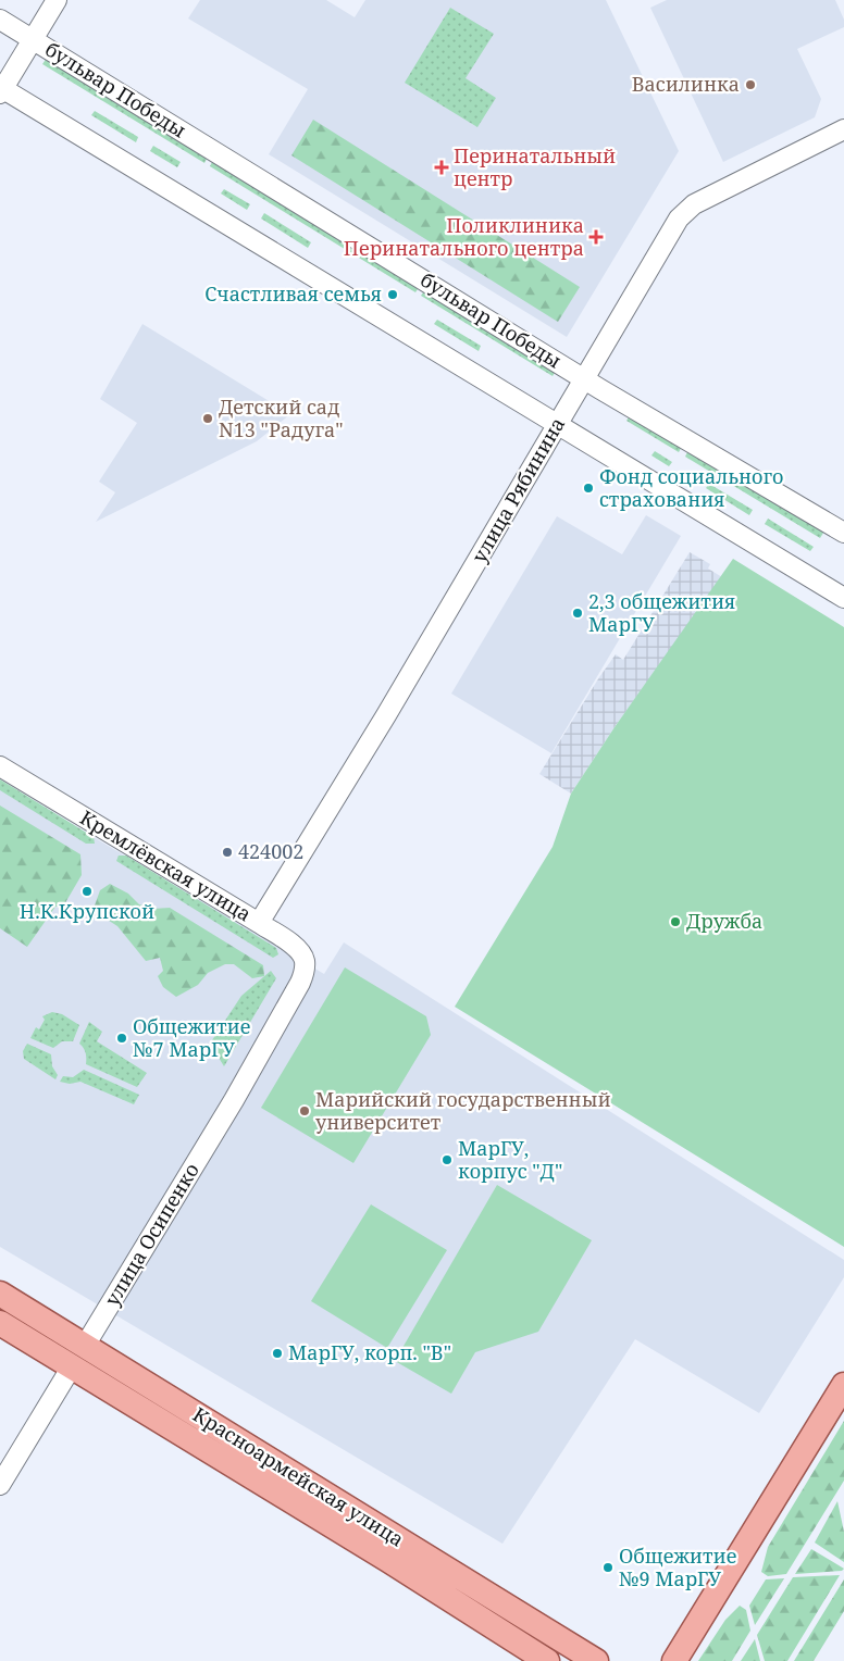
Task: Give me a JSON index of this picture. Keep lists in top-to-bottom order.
{
  "streets": {
    "main road": ["улица Осипенко", "Красноармейская улица"],
    "street": ["бульвар Победы", "улица Рябинина", "Кремлёвская улица"]
  },
  "crossings": [
    ["бульвар Победы", "улица Рябинина"],
    ["улица Рябинина", "Кремлёвская улица"],
    ["Кремлёвская улица", "улица Осипенко"],
    ["улица Осипенко", "Красноармейская улица"]
  ],
  "places": {
    "other": [
      "Василинка",
      "Счастливая семья",
      "Детский сад N13 \"Радуга\"",
      "Фонд социального страхования",
      "2,3 общежития МарГУ",
      "424002",
      "Н.К.Крупской",
      "Дружба",
      "Общежитие №7 МарГУ",
      "Марийский государственный университет",
      "МарГУ, корпус \"Д\"",
      "МарГУ, корп. \"В\"",
      "Общежитие №9 МарГУ"
    ],
    "health": ["Перинатальный центр", "Поликлиника Перинатального центра"]
  }
}
